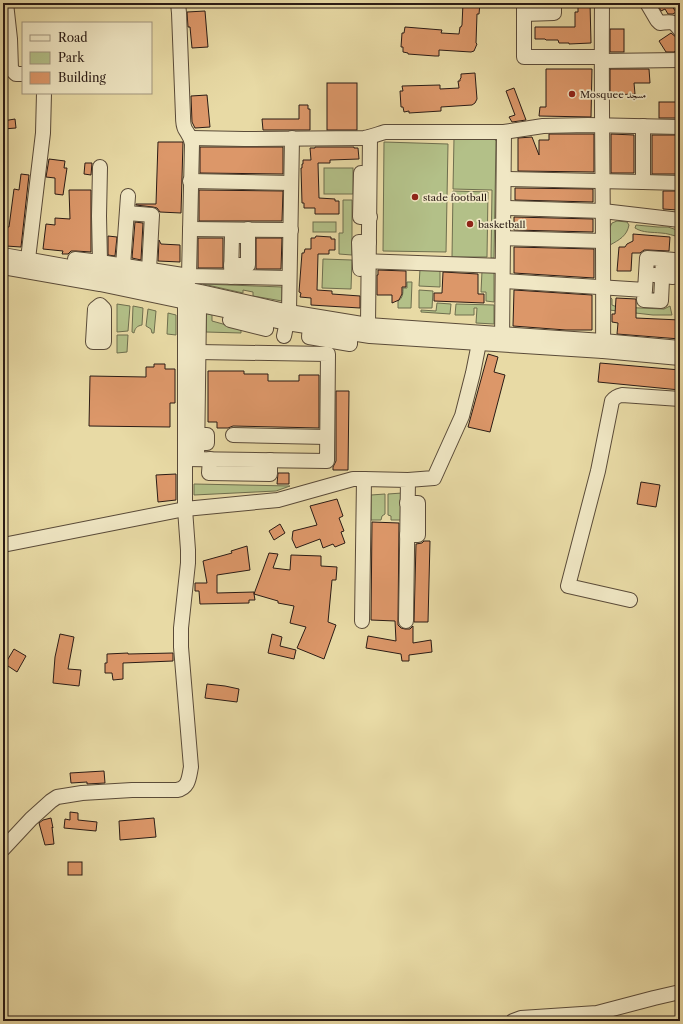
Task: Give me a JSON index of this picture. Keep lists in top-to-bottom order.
{
  "places": ["Mosquee مسجد", "stade football", "basketball"],
  "legend": ["Road", "Park", "Building"]
}
